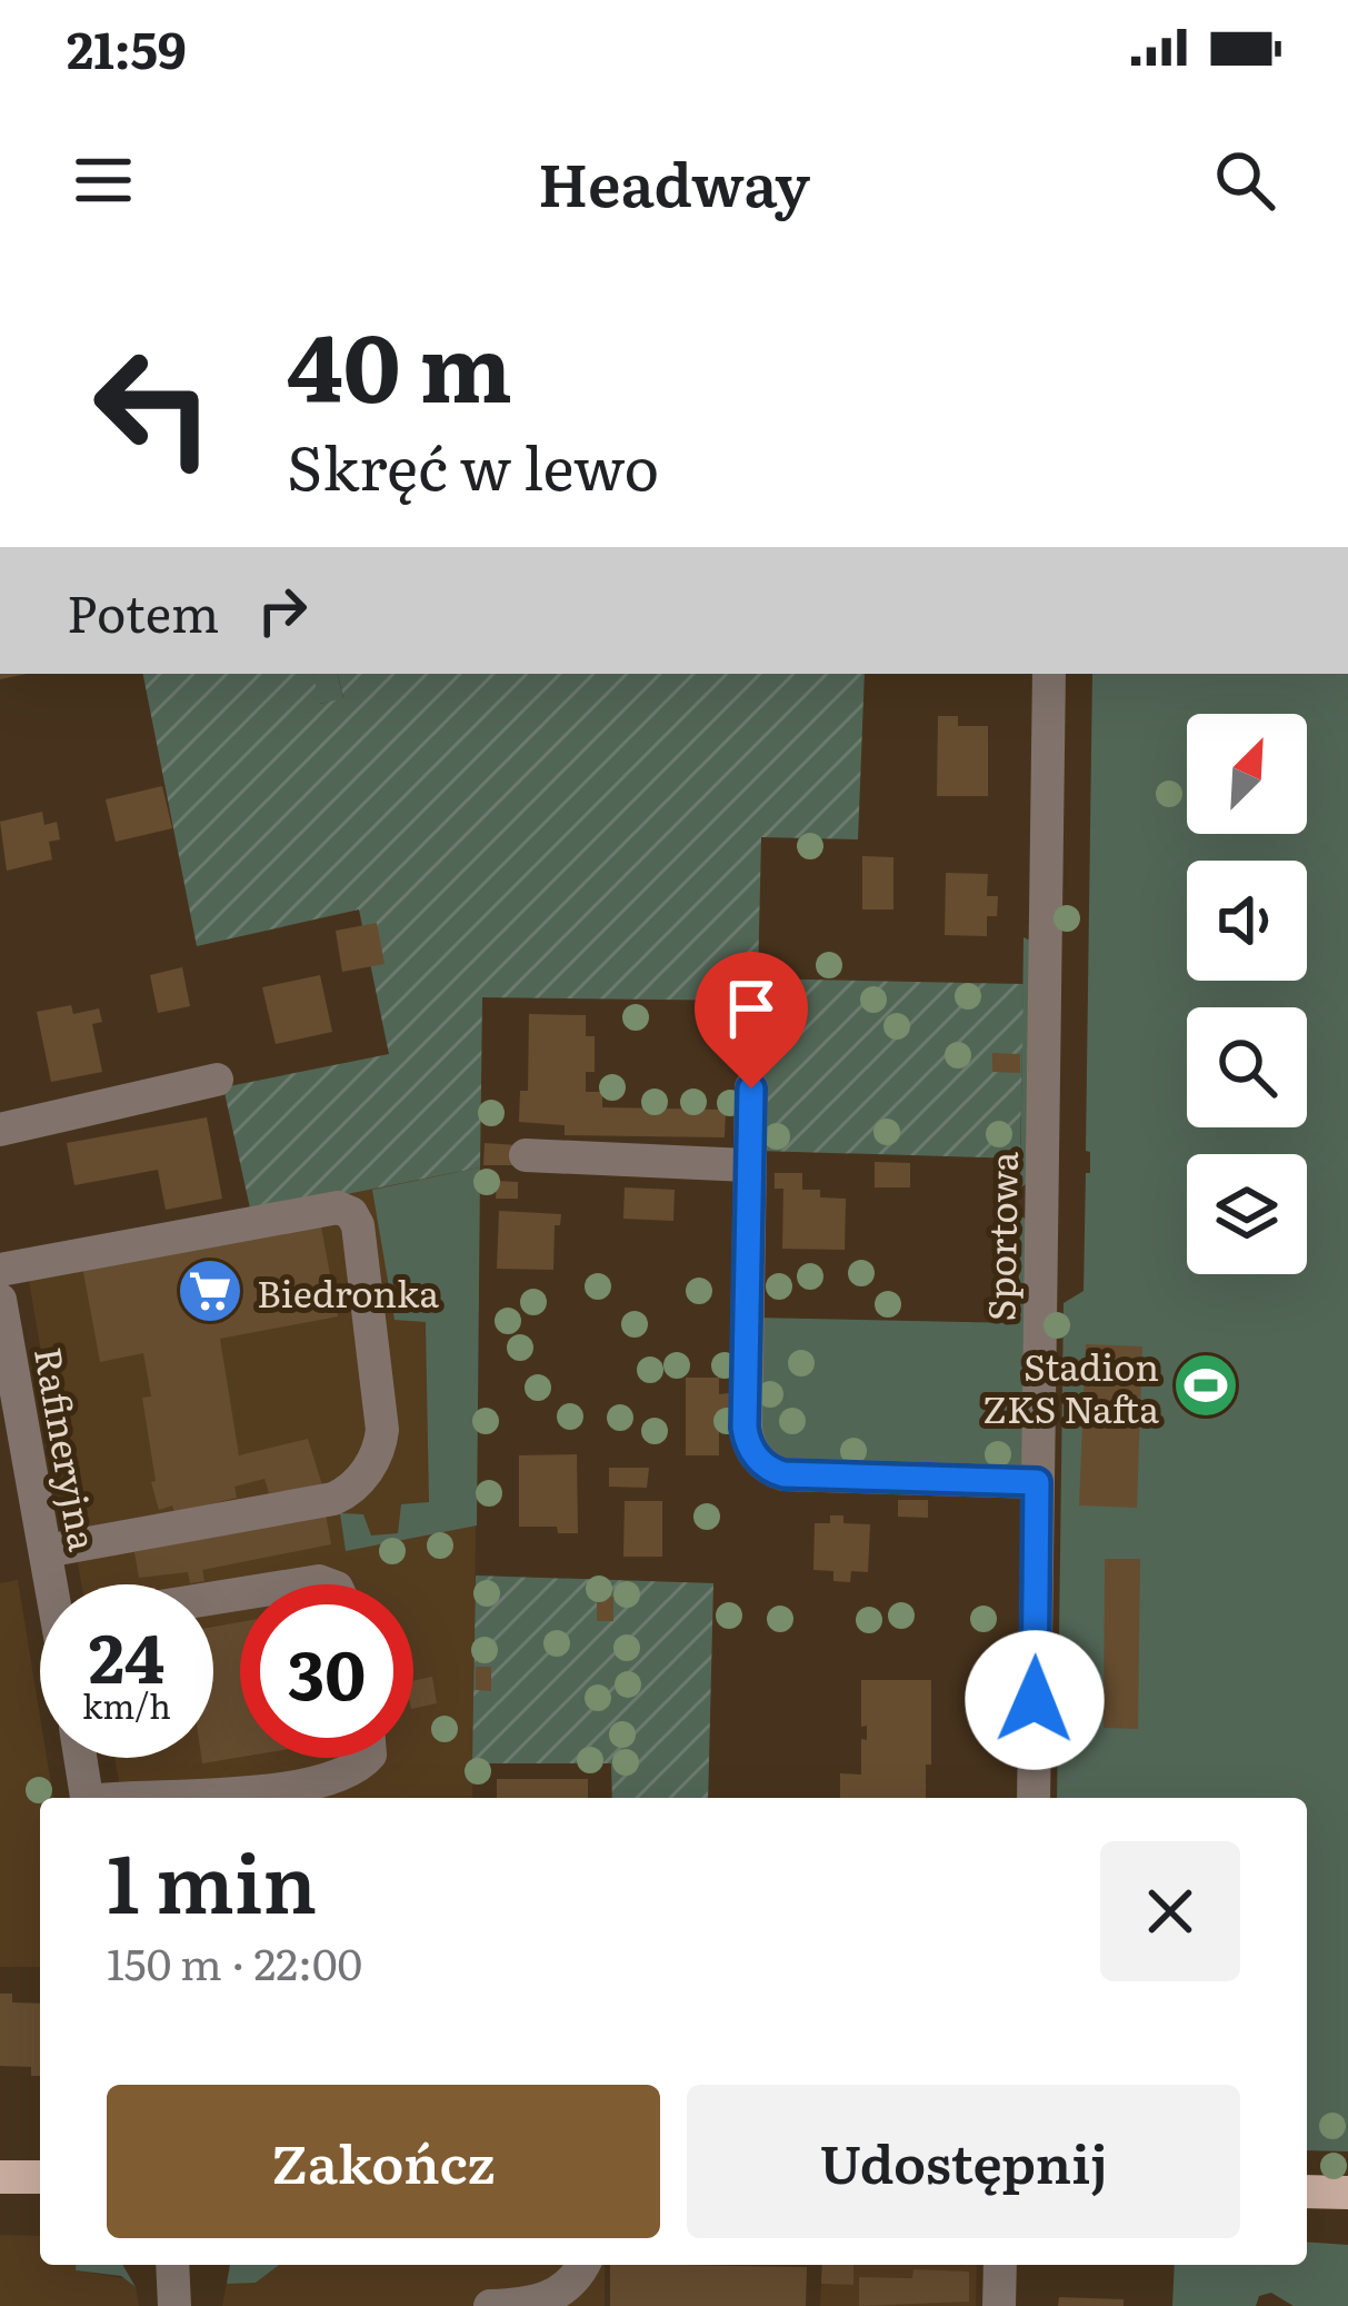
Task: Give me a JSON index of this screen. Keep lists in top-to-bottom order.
{
  "streets": {
    "street": ["Sportowa", "Rafineryjna"]
  },
  "places": {
    "supermarket": ["Biedronka"],
    "sports": ["Stadion ZKS Nafta"]
  },
  "north": "top right",
  "page": {
    "status": "21:59",
    "header": "Headway",
    "turn": ["40 m", "Skręć w lewo"],
    "then": "Potem",
    "speed": "24 km/h",
    "limit": "30",
    "heading": ["1 min", "150 m · 22:00"],
    "buttons": ["Zakończ", "Udostępnij"]
  }
}
